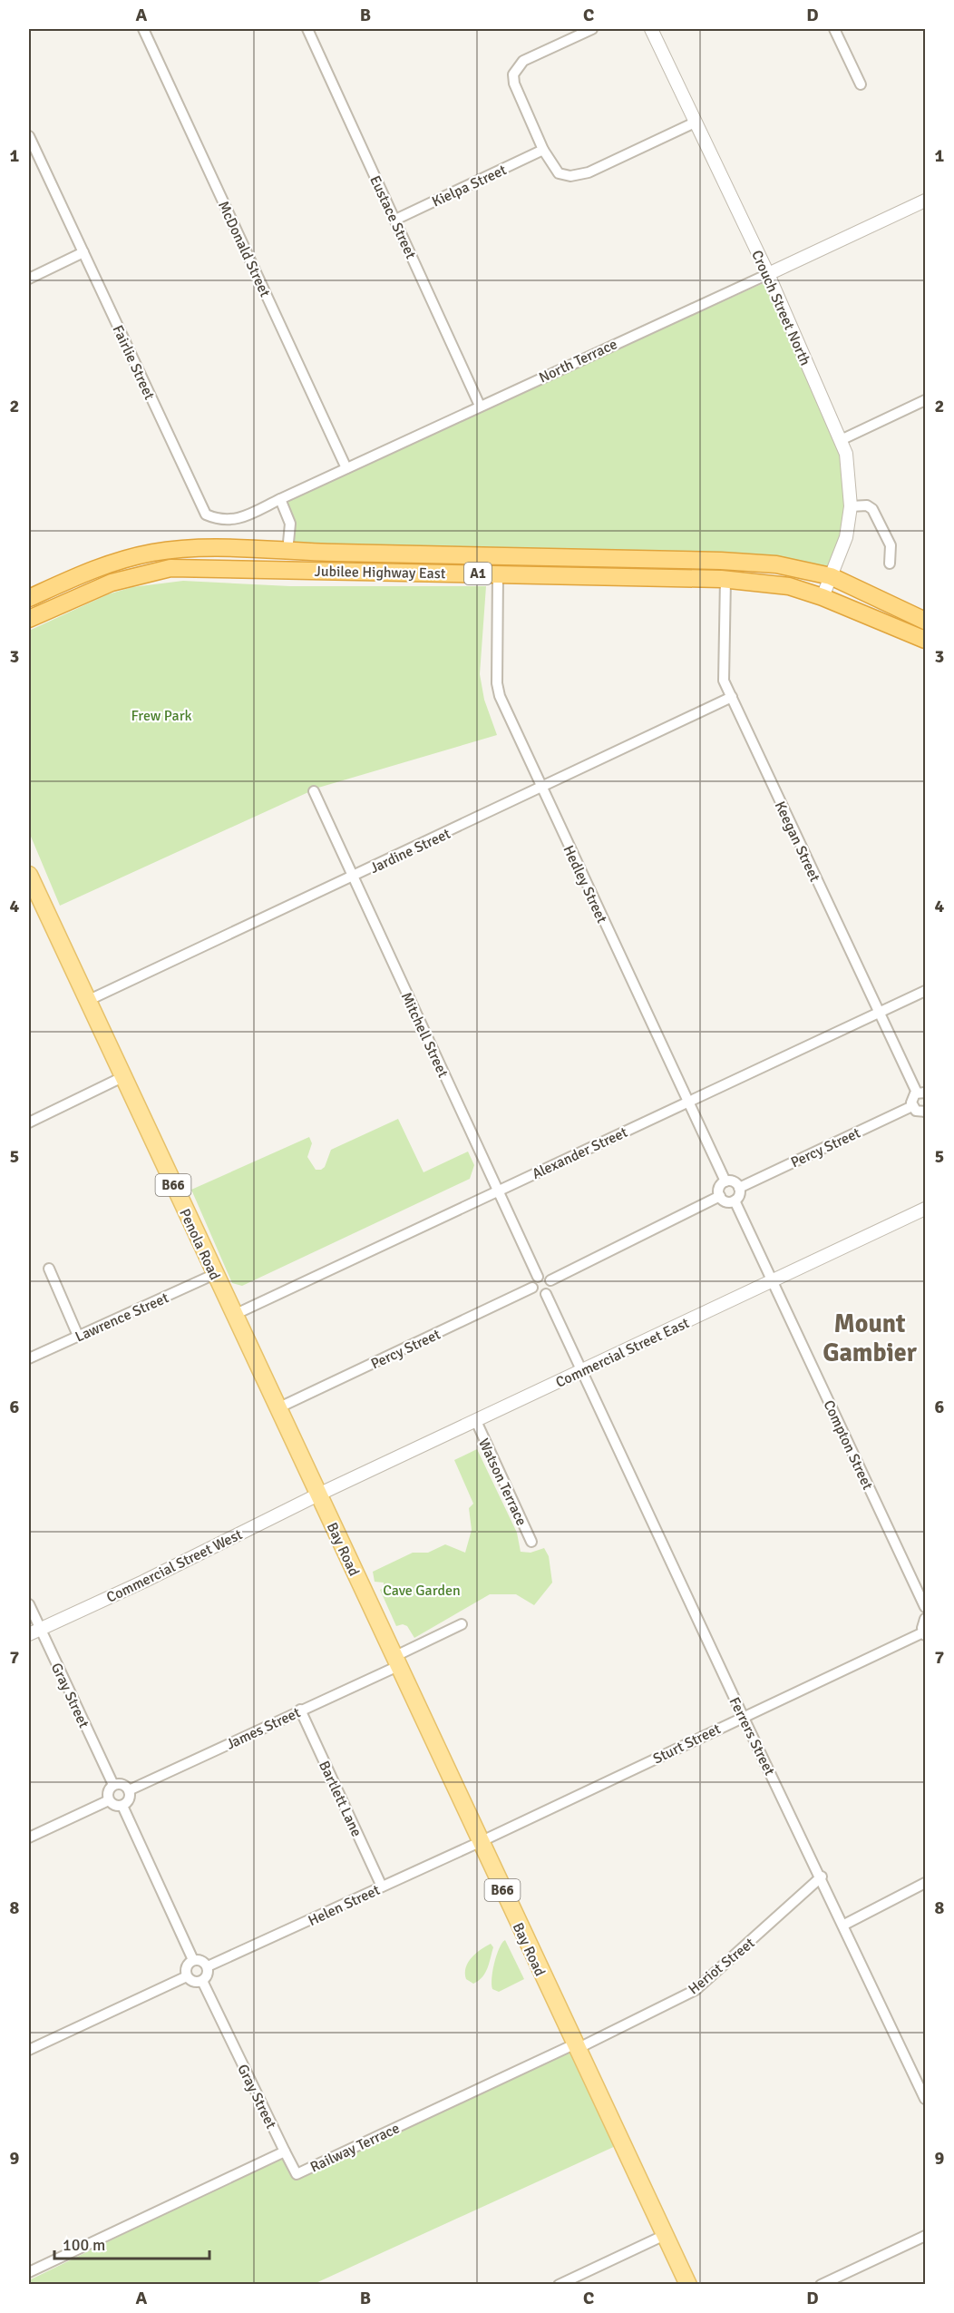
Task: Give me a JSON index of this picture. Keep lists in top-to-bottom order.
{
  "streets": {
    "highway": ["Jubilee Highway East", "A1"],
    "main road": ["B66", "Penola Road", "Bay Road"],
    "street": [
      "Kielpa Street",
      "Eustace Street",
      "McDonald Street",
      "Crouch Street North",
      "North Terrace",
      "Fairlie Street",
      "Keegan Street",
      "Jardine Street",
      "Hedley Street",
      "Mitchell Street",
      "Percy Street",
      "Alexander Street",
      "Lawrence Street",
      "Commercial Street East",
      "Compton Street",
      "Watson Terrace",
      "Commercial Street West",
      "Gray Street",
      "James Street",
      "Ferrers Street",
      "Sturt Street",
      "Bartlett Lane",
      "Helen Street",
      "Heriot Street",
      "Railway Terrace"
    ]
  },
  "crossings": [
    ["Kielpa Street", "Eustace Street"],
    ["Eustace Street", "North Terrace"],
    ["McDonald Street", "North Terrace"],
    ["Crouch Street North", "North Terrace"],
    ["Crouch Street North", "Jubilee Highway East"],
    ["North Terrace", "Fairlie Street"],
    ["Jubilee Highway East", "Keegan Street"],
    ["Jubilee Highway East", "Hedley Street"],
    ["Keegan Street", "Jardine Street"],
    ["Keegan Street", "Alexander Street"],
    ["Jardine Street", "Hedley Street"],
    ["Jardine Street", "Mitchell Street"],
    ["Jardine Street", "Penola Road"],
    ["Hedley Street", "Percy Street"],
    ["Hedley Street", "Alexander Street"],
    ["Mitchell Street", "Percy Street"],
    ["Mitchell Street", "Alexander Street"],
    ["Percy Street", "Penola Road"],
    ["Alexander Street", "Penola Road"],
    ["Penola Road", "Lawrence Street"],
    ["Penola Road", "Commercial Street East"],
    ["Penola Road", "Bay Road"],
    ["Penola Road", "Commercial Street West"],
    ["Commercial Street East", "Compton Street"],
    ["Commercial Street East", "Watson Terrace"],
    ["Commercial Street East", "Bay Road"],
    ["Commercial Street East", "Commercial Street West"],
    ["Commercial Street East", "Ferrers Street"],
    ["Bay Road", "Commercial Street West"],
    ["Bay Road", "James Street"],
    ["Bay Road", "Sturt Street"],
    ["Bay Road", "Helen Street"],
    ["Bay Road", "Heriot Street"],
    ["Bay Road", "Railway Terrace"],
    ["Commercial Street West", "Gray Street"],
    ["Gray Street", "James Street"],
    ["Gray Street", "Helen Street"],
    ["Gray Street", "Railway Terrace"],
    ["James Street", "Bartlett Lane"],
    ["Ferrers Street", "Sturt Street"],
    ["Ferrers Street", "Heriot Street"],
    ["Sturt Street", "Helen Street"],
    ["Bartlett Lane", "Helen Street"],
    ["Heriot Street", "Railway Terrace"]
  ],
  "districts": ["Mount Gambier"],
  "parks": ["Frew Park", "Cave Garden"],
  "scale_bar": "100 m",
  "grid": {
    "columns": [
      "A",
      "B",
      "C",
      "D"
    ],
    "rows": [
      "1",
      "2",
      "3",
      "4",
      "5",
      "6",
      "7",
      "8",
      "9"
    ]
  }
}
